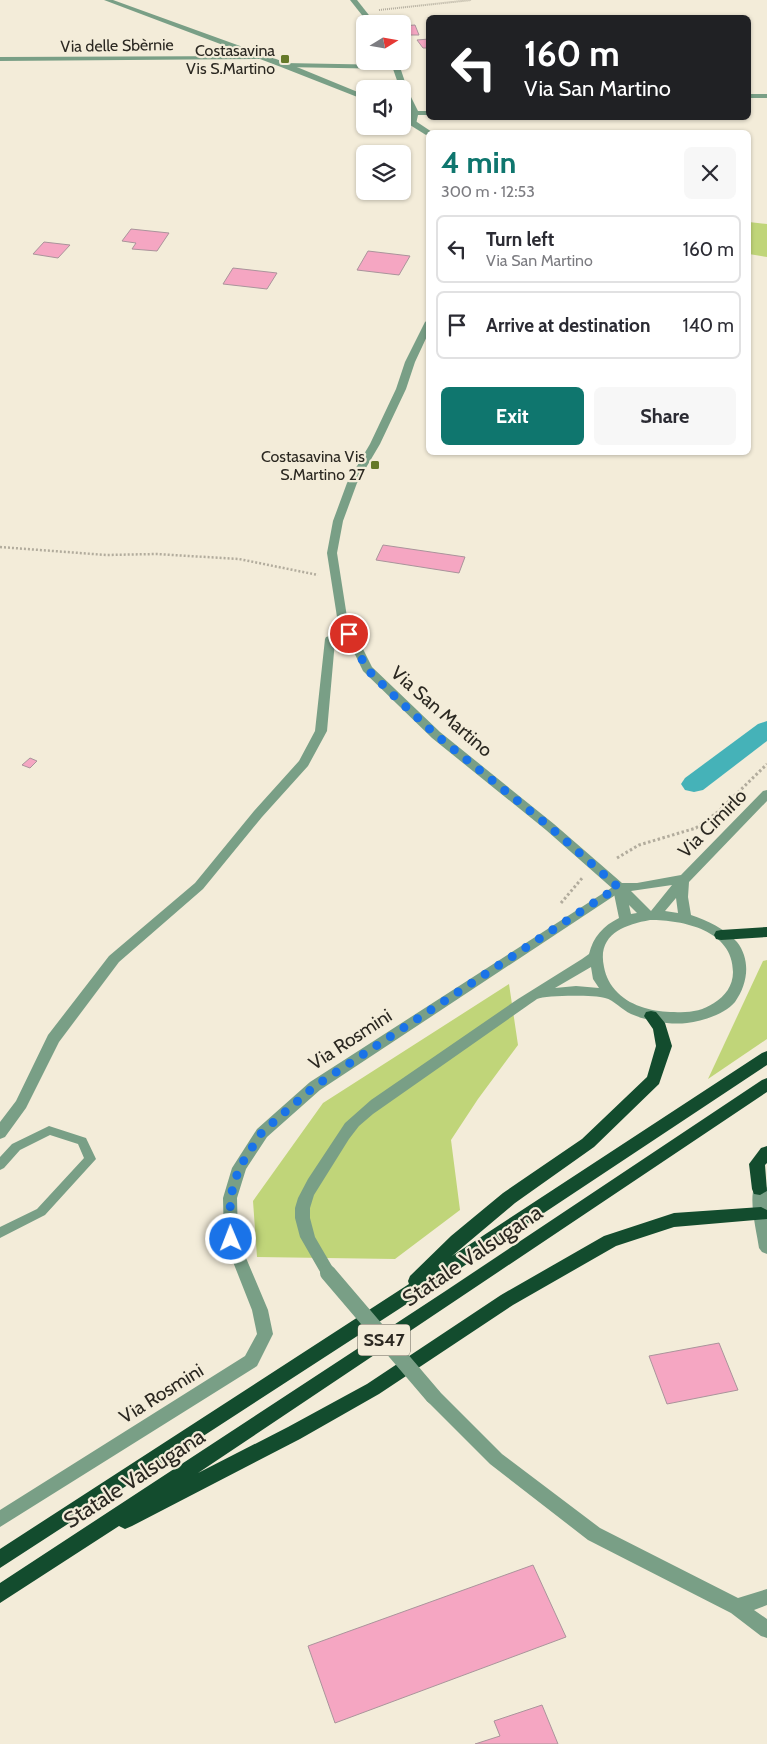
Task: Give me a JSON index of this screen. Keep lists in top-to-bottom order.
{
  "streets": {
    "highway": ["Statale Valsugana", "SS47"],
    "street": [
      "Via delle Sbèrnie",
      "Via San Martino",
      "Via Cimirlo",
      "Via Rosmini"
    ]
  },
  "crossings": [
    ["Via San Martino", "Via Cimirlo"],
    ["Via San Martino", "Via Rosmini"]
  ],
  "places": {
    "transit": ["Costasavina Vis S.Martino", "Costasavina Vis S.Martino 27"]
  },
  "north": "right",
  "page": {
    "turn": ["160 m", "Via San Martino"],
    "heading": ["4 min", "300 m · 12:53"],
    "list": [
      {
        "name": "Turn left",
        "note": "Via San Martino",
        "value": "160 m"
      },
      {
        "name": "Arrive at destination",
        "value": "140 m"
      }
    ],
    "buttons": ["Exit", "Share"]
  }
}
